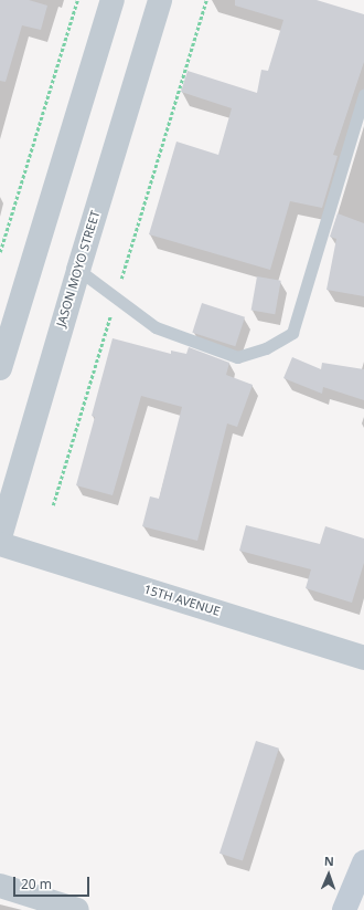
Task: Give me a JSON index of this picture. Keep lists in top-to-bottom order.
{
  "streets": {
    "street": ["JASON MOYO STREET", "15TH AVENUE"]
  },
  "scale_bar": "20 m",
  "north": "top"
}
